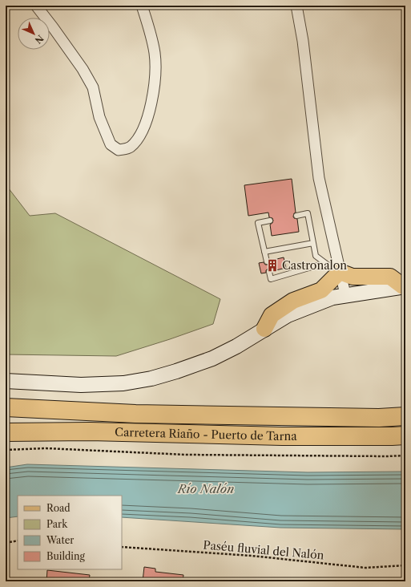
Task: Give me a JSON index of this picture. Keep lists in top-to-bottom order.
{
  "streets": {
    "highway": ["Carretera Riaño - Puerto de Tarna"],
    "path": ["Paséu fluvial del Nalón"]
  },
  "water": ["Río Nalón"],
  "places": {
    "building": ["Castronalon"]
  },
  "legend": [
    "Road",
    "Park",
    "Water",
    "Building"
  ],
  "north": "bottom right"
}
